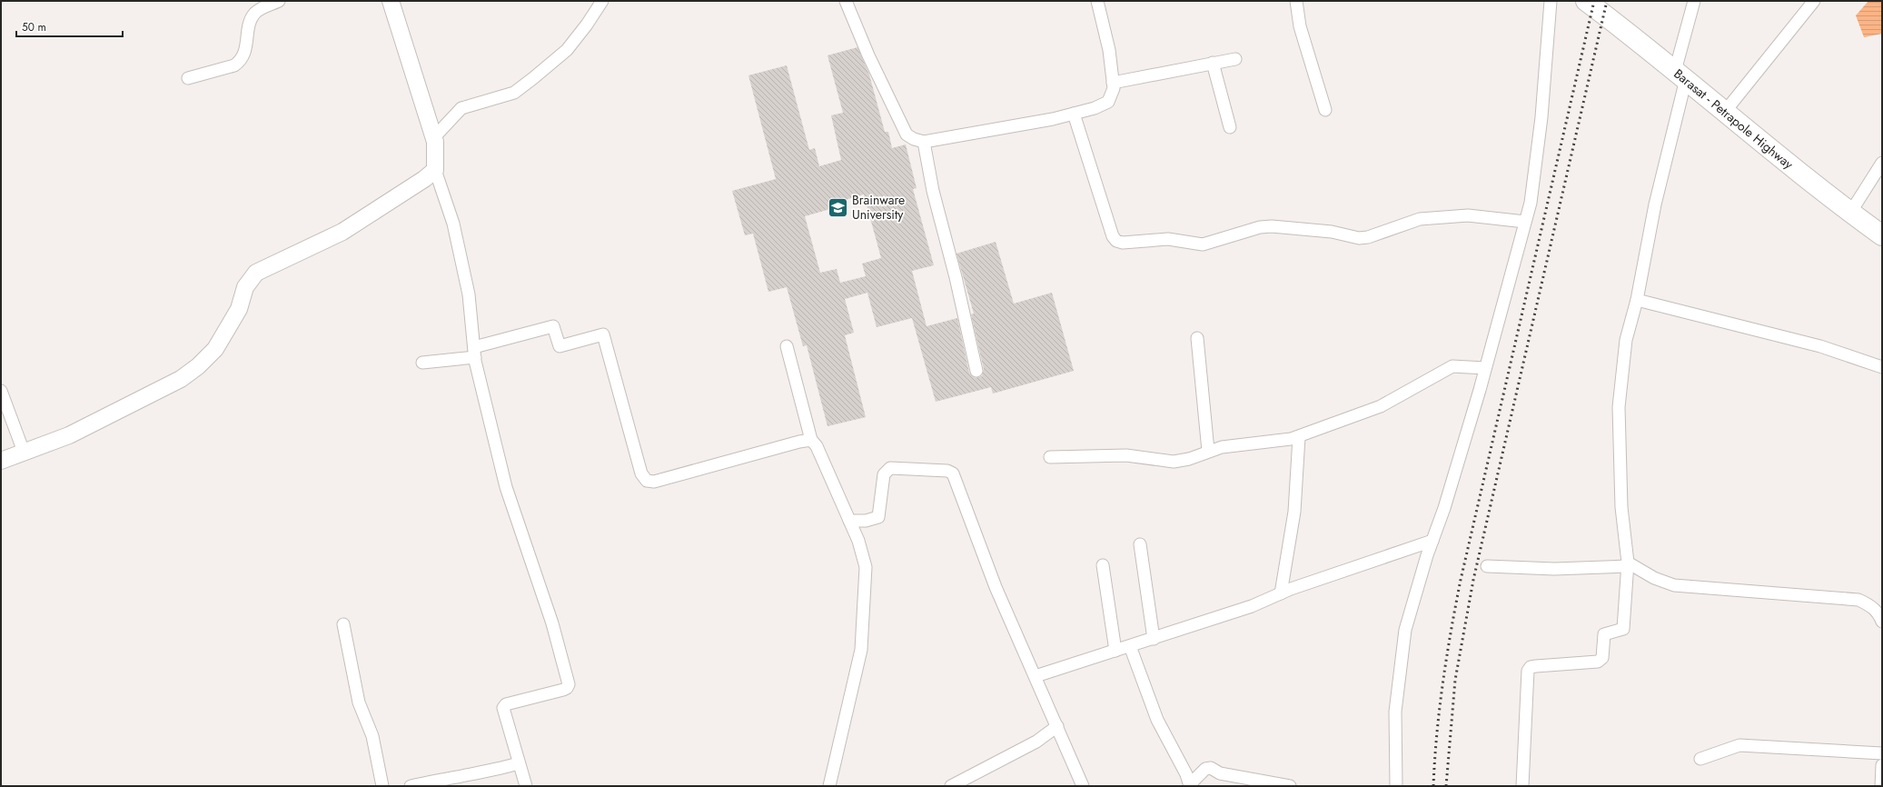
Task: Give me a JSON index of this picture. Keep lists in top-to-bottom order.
{
  "streets": {
    "highway": ["Barasat - Petrapole Highway"]
  },
  "places": {
    "school or university": ["Brainware University"]
  },
  "scale_bar": "50 m"
}
